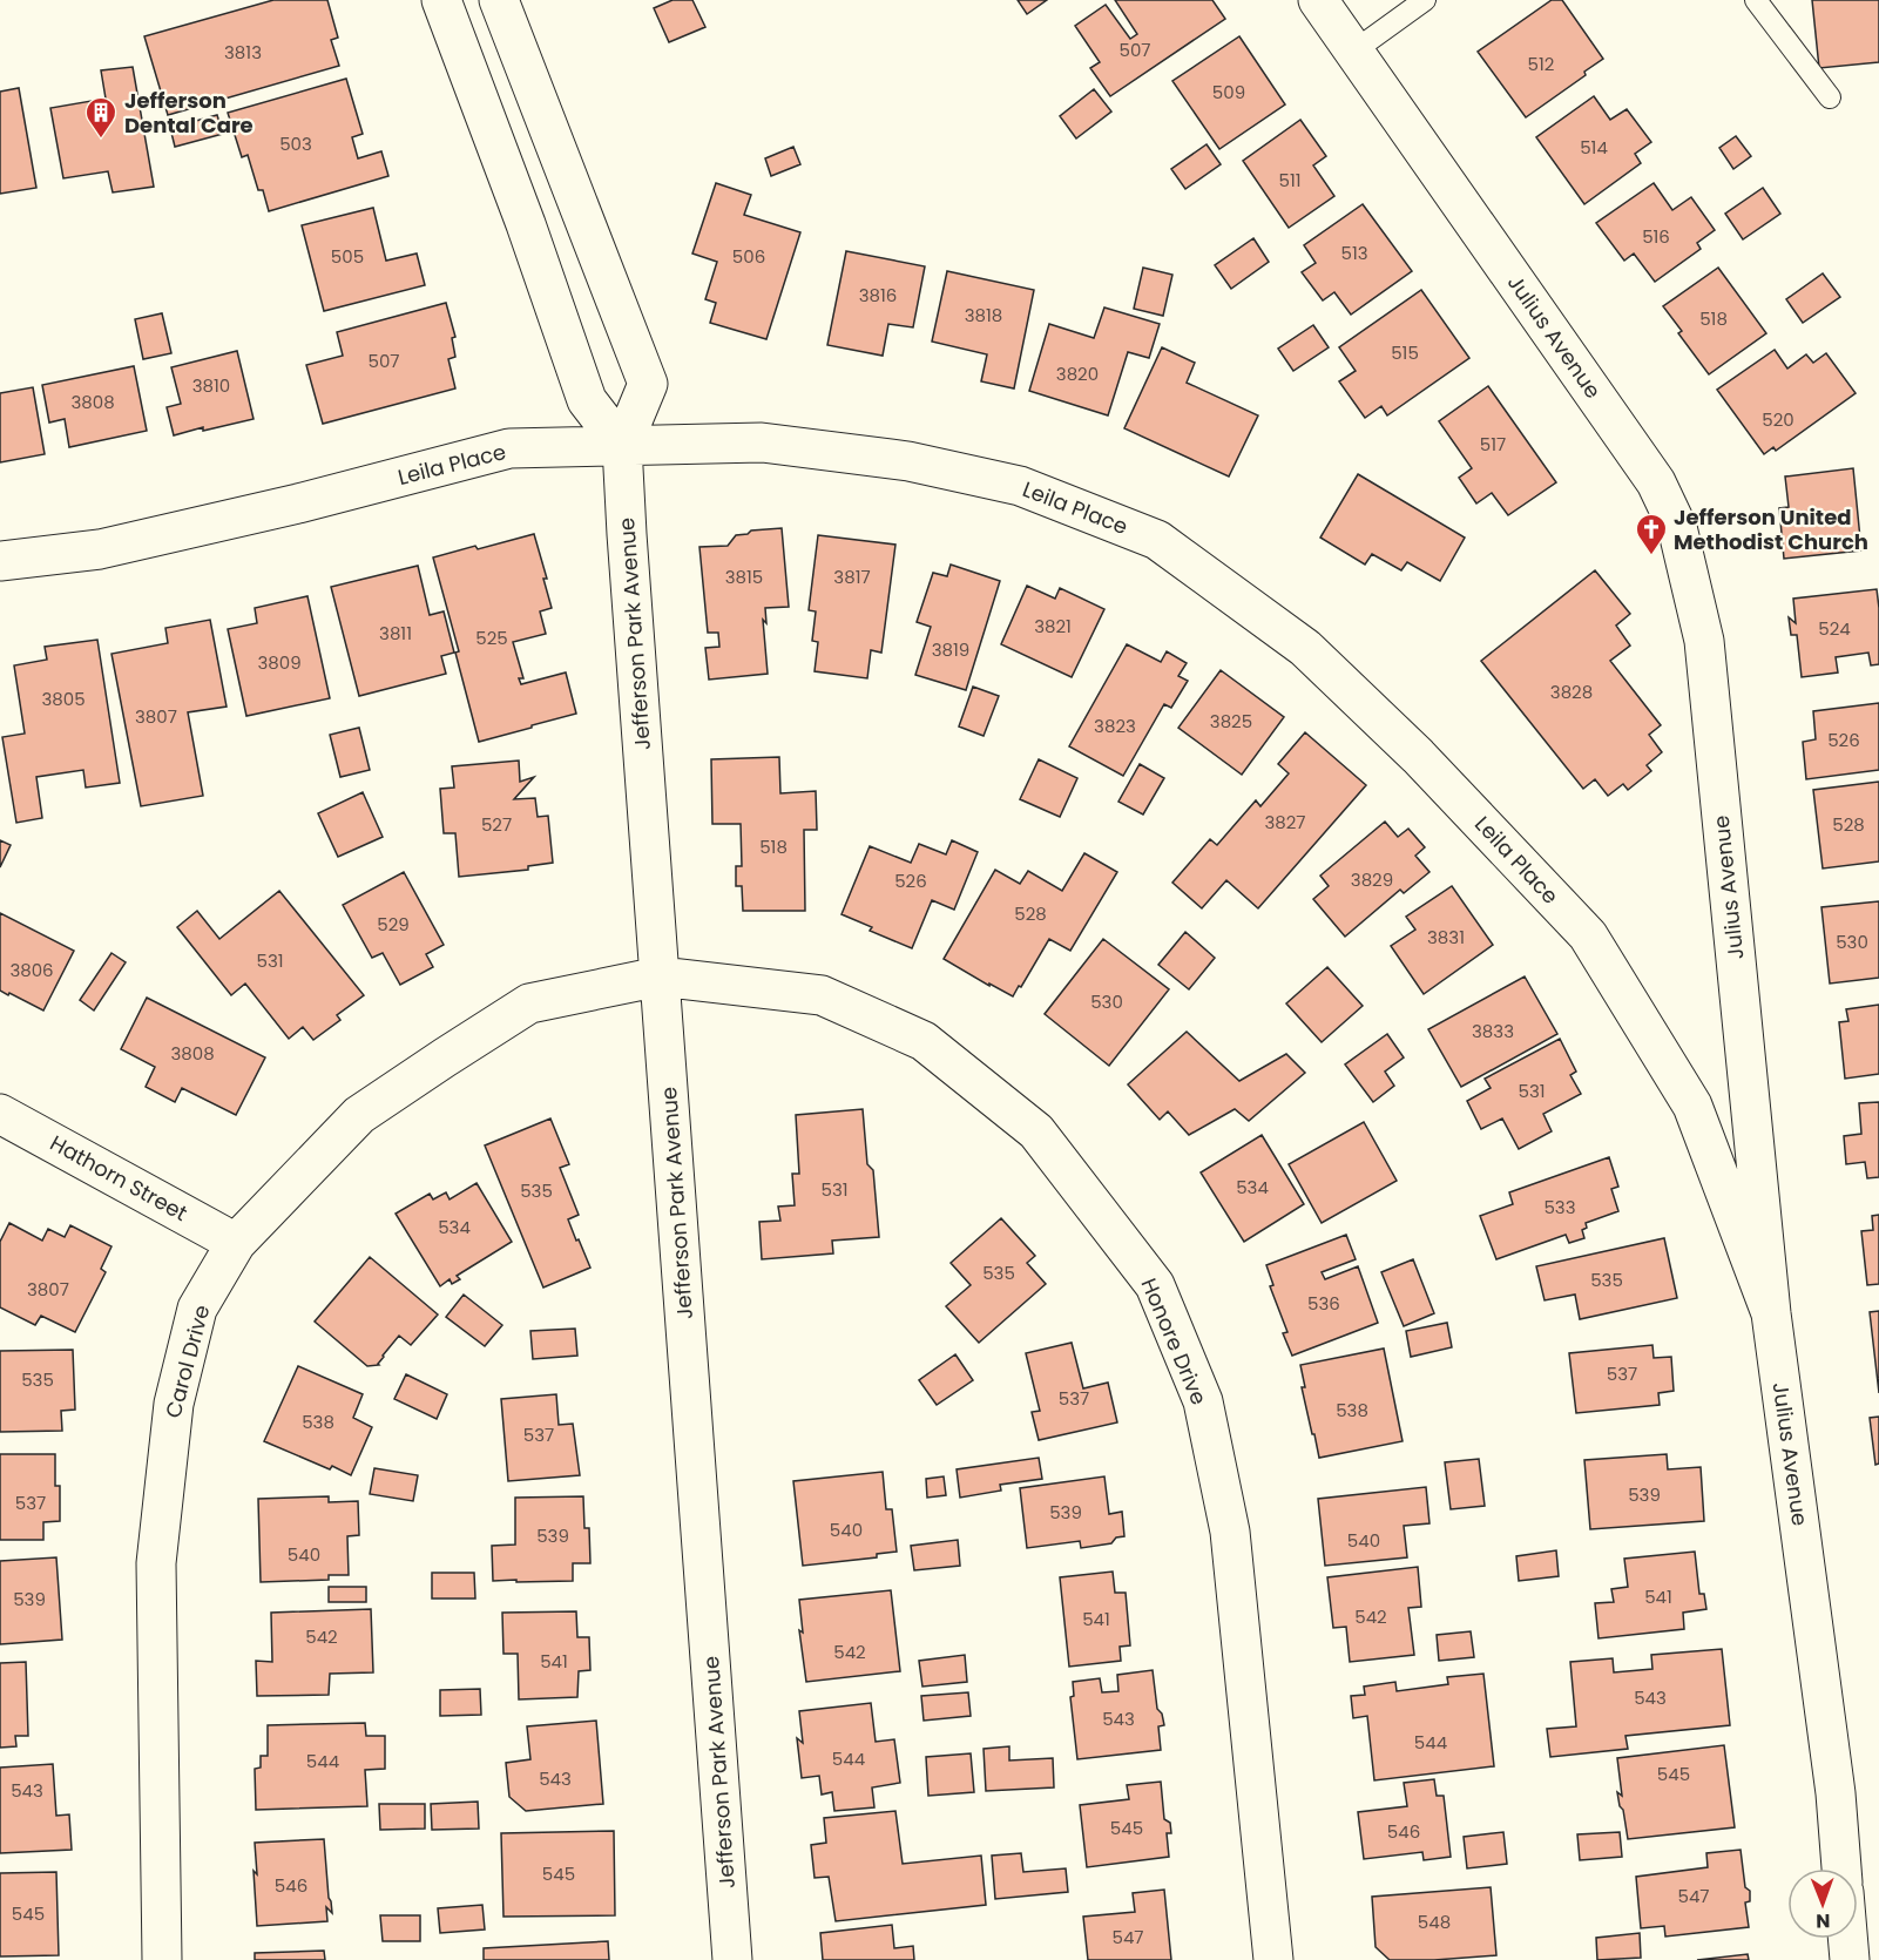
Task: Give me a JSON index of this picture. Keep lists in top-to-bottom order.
{
  "streets": {
    "street": [
      "Julius Avenue",
      "Leila Place",
      "Jefferson Park Avenue",
      "Hathorn Street",
      "Honore Drive",
      "Carol Drive"
    ]
  },
  "crossings": [
    ["Julius Avenue", "Leila Place"],
    ["Leila Place", "Jefferson Park Avenue"],
    ["Jefferson Park Avenue", "Honore Drive"],
    ["Jefferson Park Avenue", "Carol Drive"],
    ["Hathorn Street", "Carol Drive"],
    ["Honore Drive", "Carol Drive"]
  ],
  "places": {
    "building": ["Jefferson Dental Care"],
    "church": ["Jefferson United Methodist Church"]
  },
  "house_numbers": [
    "507",
    "3813",
    "512",
    "509",
    "503",
    "514",
    "511",
    "516",
    "513",
    "505",
    "506",
    "3816",
    "3818",
    "518",
    "515",
    "507",
    "3820",
    "3810",
    "3808",
    "520",
    "517",
    "3815",
    "3817",
    "3821",
    "524",
    "3811",
    "525",
    "3819",
    "3809",
    "3828",
    "3805",
    "3807",
    "3825",
    "3823",
    "526",
    "3827",
    "527",
    "528",
    "518",
    "3829",
    "526",
    "528",
    "529",
    "3831",
    "530",
    "531",
    "3806",
    "530",
    "3833",
    "3808",
    "531",
    "534",
    "531",
    "535",
    "533",
    "534",
    "535",
    "535",
    "3807",
    "536",
    "537",
    "535",
    "537",
    "538",
    "538",
    "537",
    "539",
    "537",
    "539",
    "540",
    "539",
    "540",
    "540",
    "541",
    "539",
    "542",
    "541",
    "542",
    "542",
    "541",
    "543",
    "543",
    "544",
    "544",
    "544",
    "545",
    "543",
    "543",
    "545",
    "546",
    "545",
    "546",
    "547",
    "545",
    "548",
    "547"
  ],
  "north": "bottom"
}
